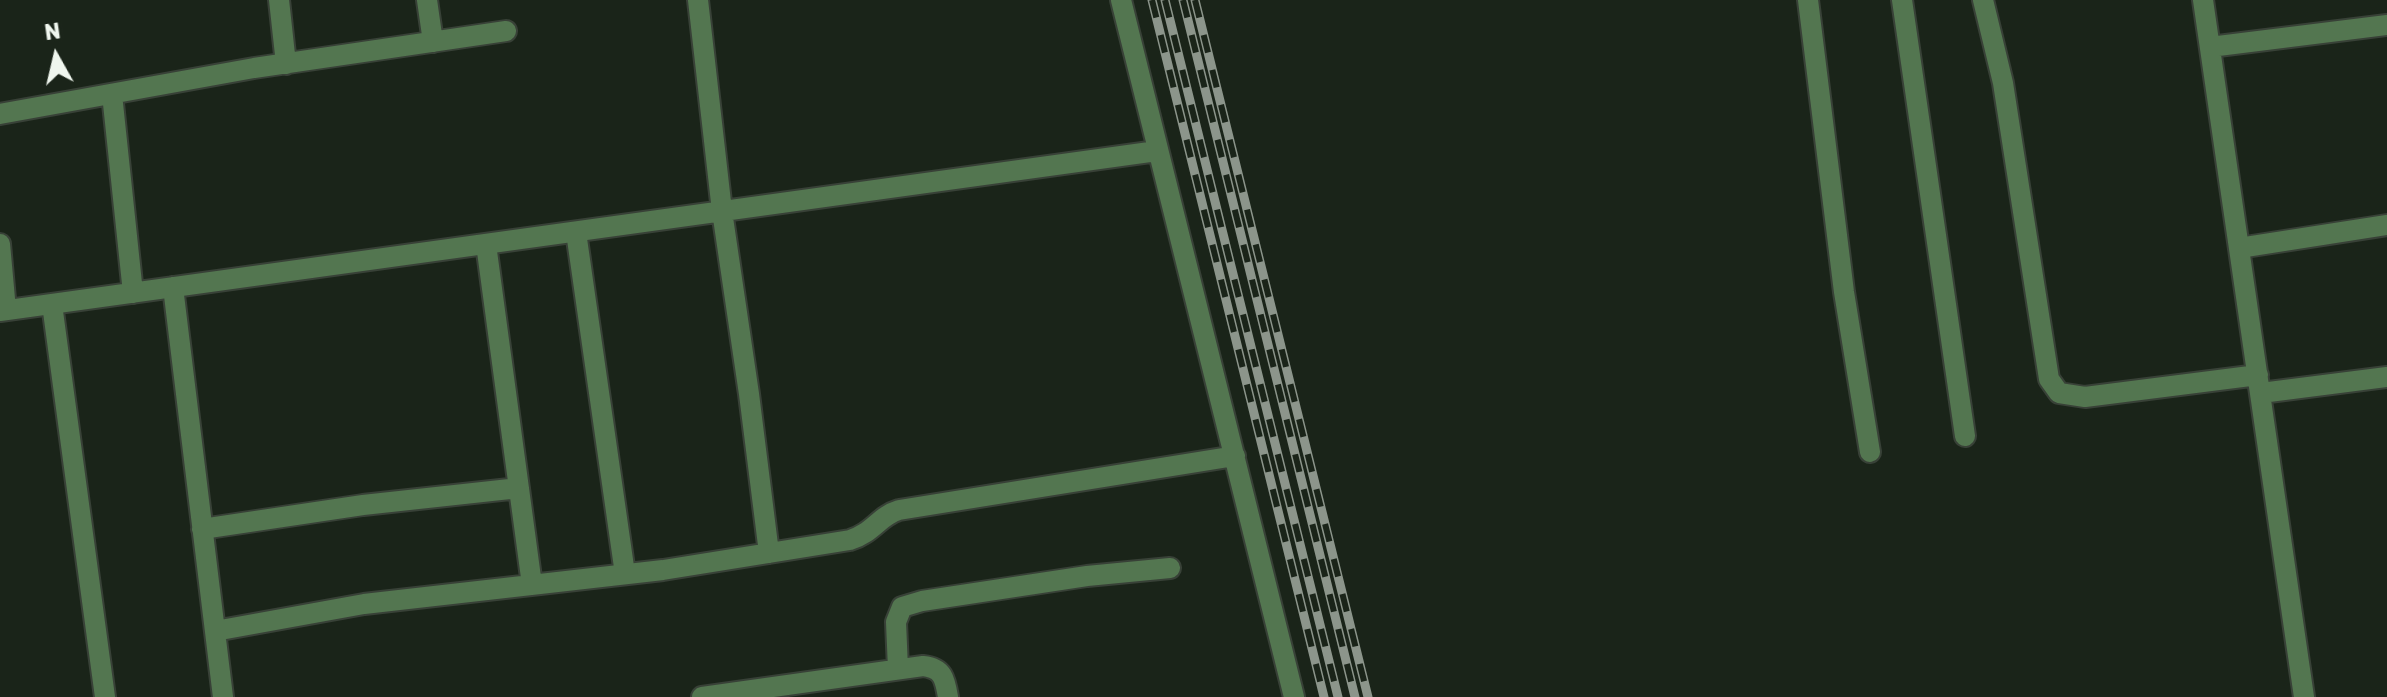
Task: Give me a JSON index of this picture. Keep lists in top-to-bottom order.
{
  "north": "top"
}
